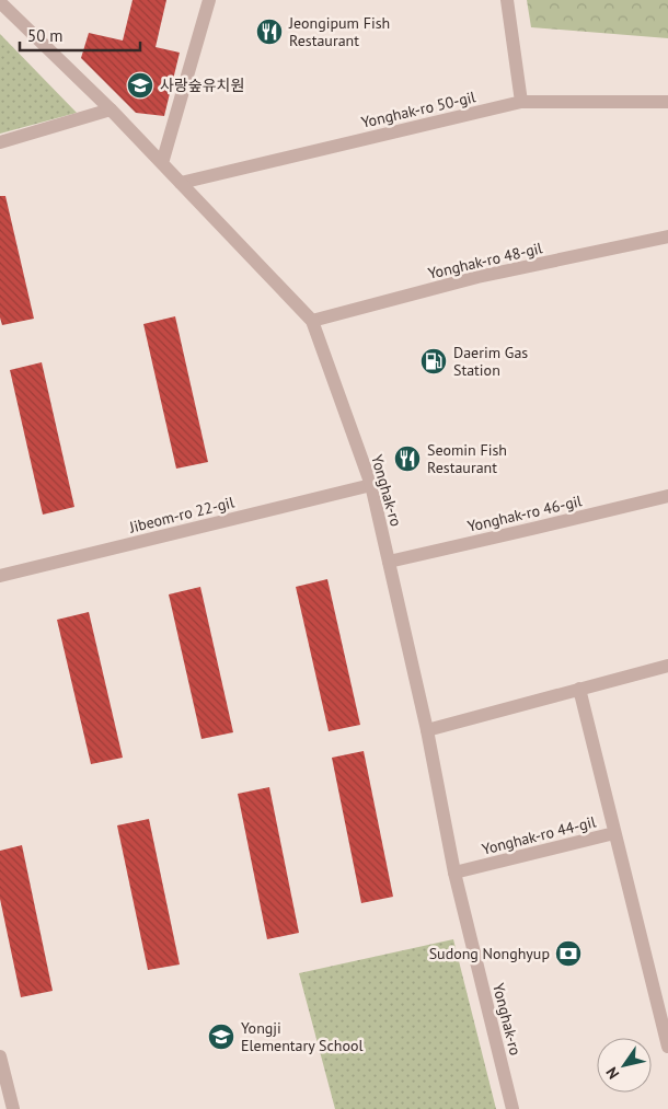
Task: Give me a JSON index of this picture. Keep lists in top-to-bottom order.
{
  "streets": {
    "street": [
      "Yonghak-ro 50-gil",
      "Yonghak-ro 48-gil",
      "Yonghak-ro",
      "Yonghak-ro 46-gil",
      "Jibeom-ro 22-gil",
      "Yonghak-ro 44-gil"
    ]
  },
  "crossings": [
    ["Yonghak-ro 50-gil", "Yonghak-ro"],
    ["Yonghak-ro 48-gil", "Yonghak-ro"],
    ["Yonghak-ro", "Yonghak-ro 46-gil"],
    ["Yonghak-ro", "Jibeom-ro 22-gil"],
    ["Yonghak-ro", "Yonghak-ro 44-gil"]
  ],
  "places": {
    "restaurant": ["Jeongipum Fish Restaurant", "Seomin Fish Restaurant"],
    "school or university": ["사랑숲유치원", "Yongji Elementary School"],
    "fuel station": ["Daerim Gas Station"],
    "bank": ["Sudong Nonghyup"]
  },
  "scale_bar": "50 m",
  "north": "bottom left"
}
